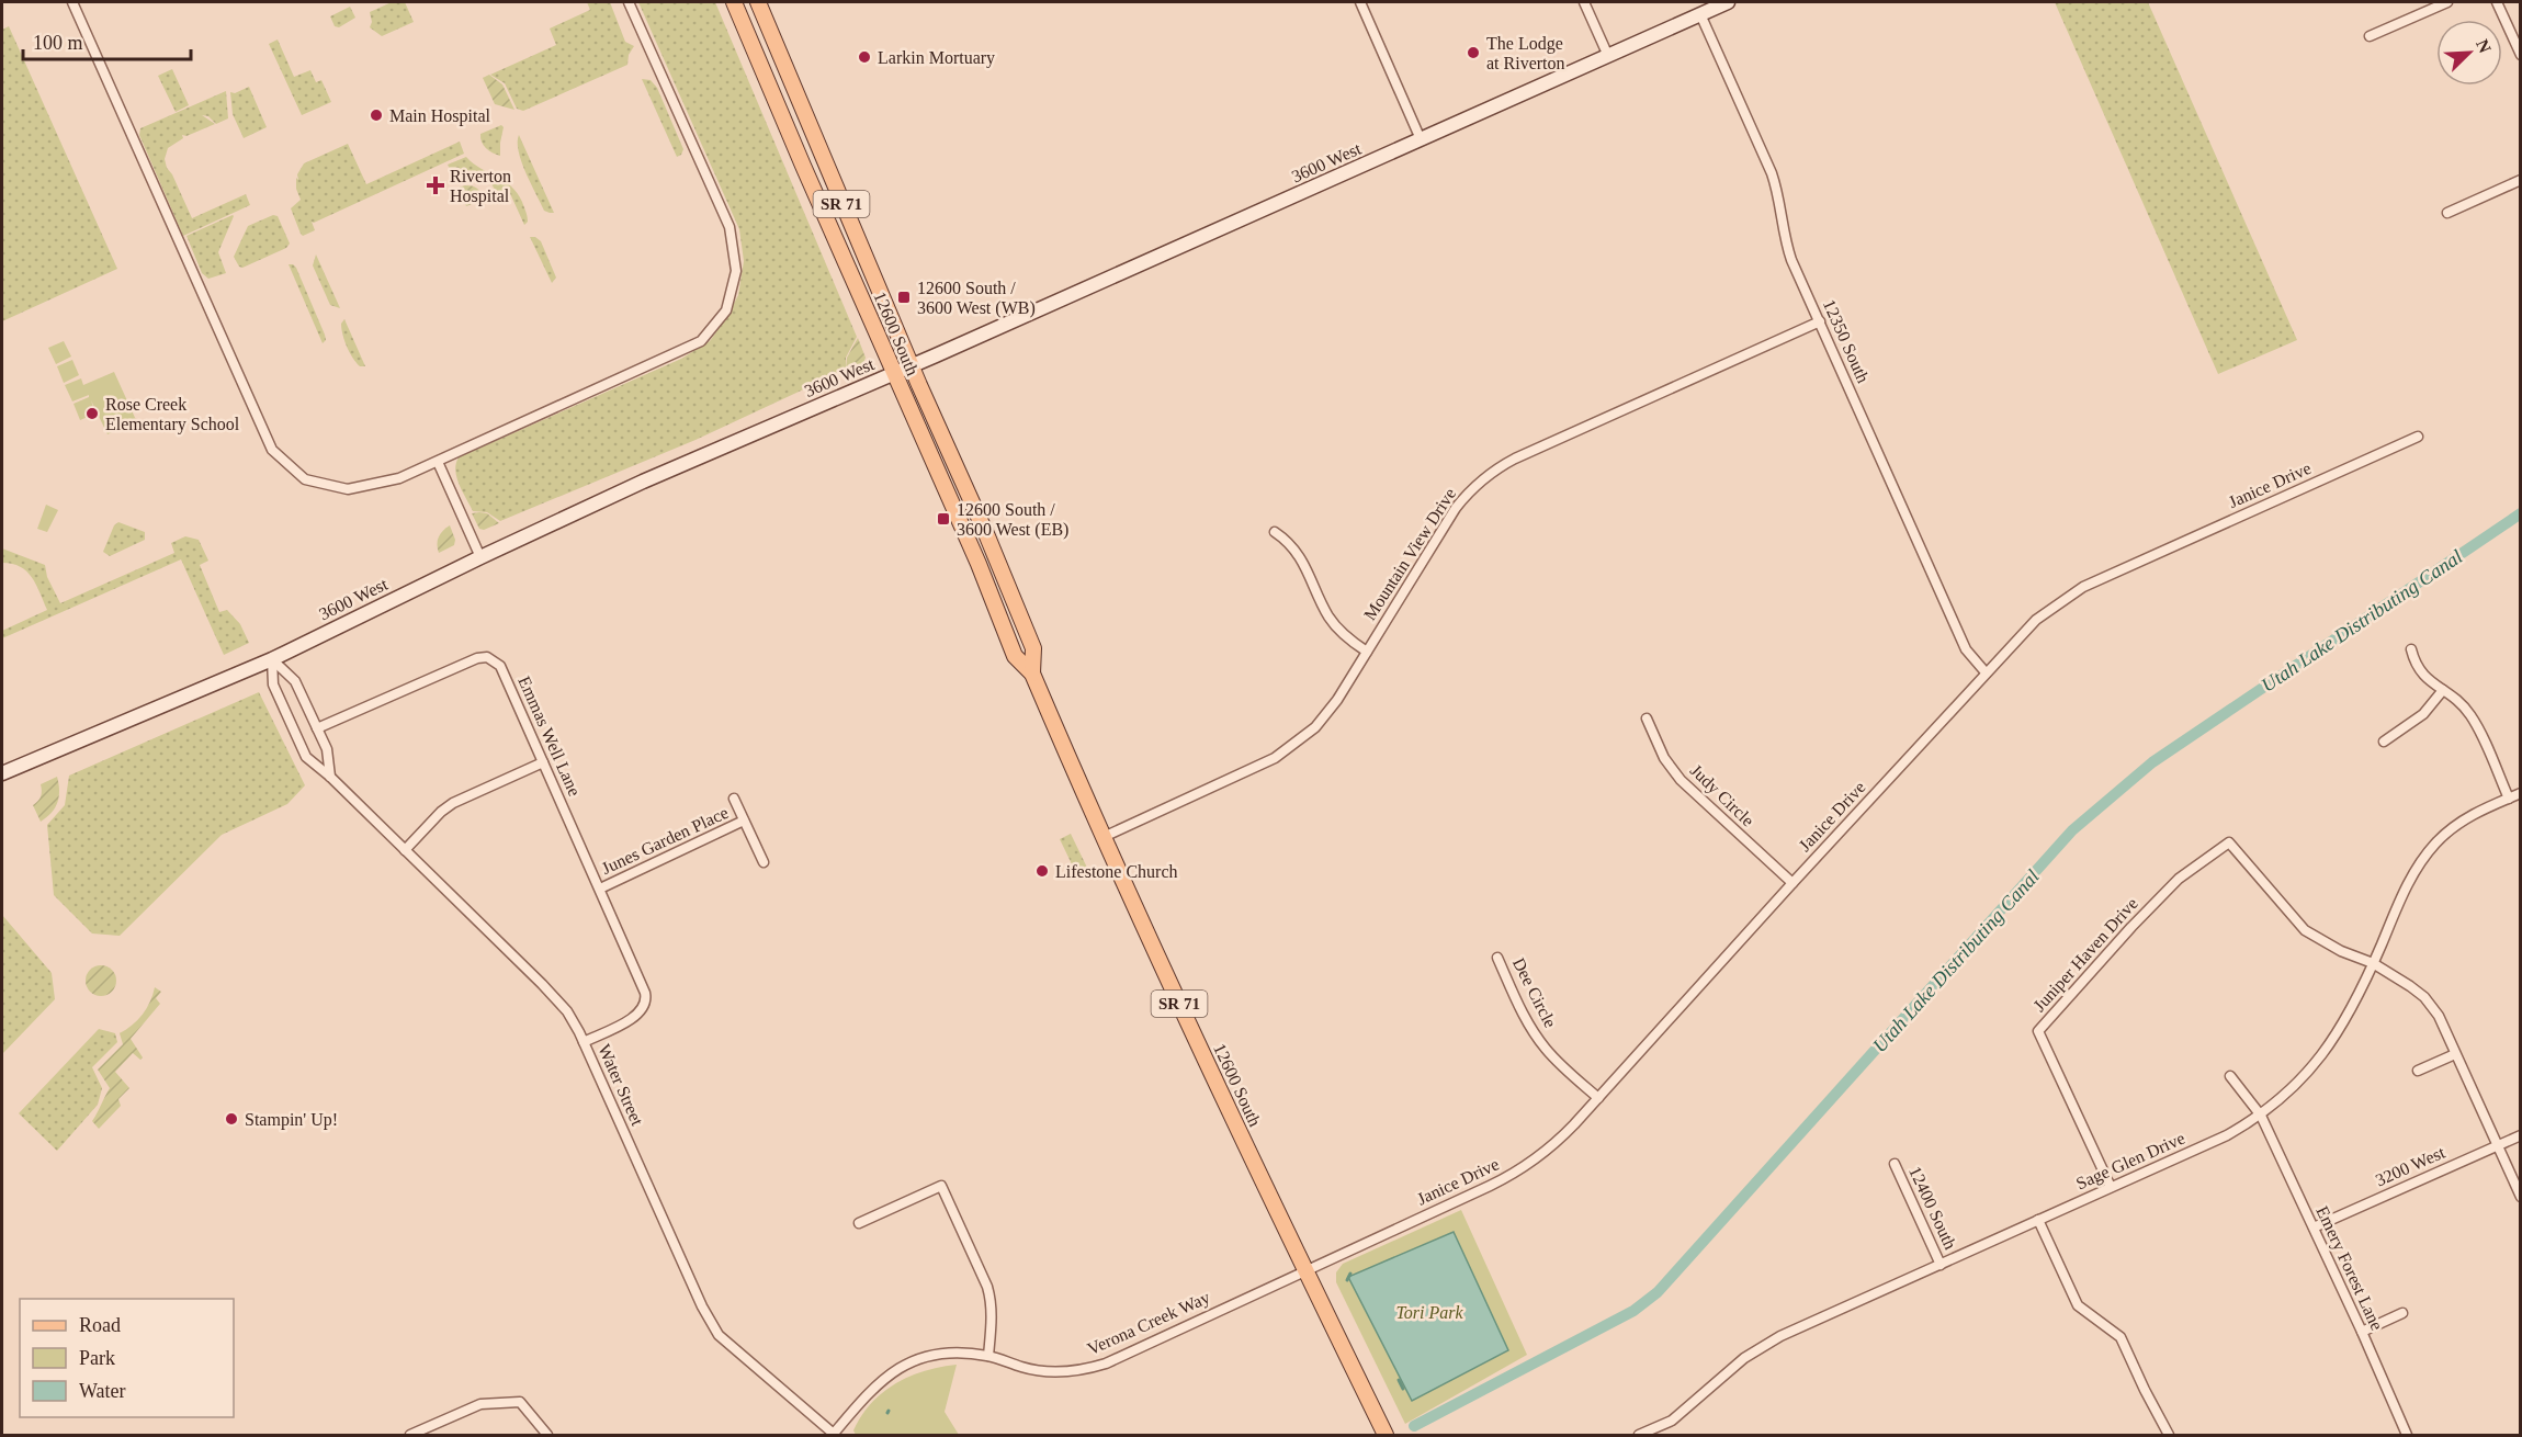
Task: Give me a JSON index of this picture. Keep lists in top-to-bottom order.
{
  "streets": {
    "main road": ["3600 West", "SR 71", "12600 South"],
    "street": [
      "12350 South",
      "Janice Drive",
      "Mountain View Drive",
      "Emmas Well Lane",
      "Judy Circle",
      "Junes Garden Place",
      "Juniper Haven Drive",
      "Dee Circle",
      "Water Street",
      "Sage Glen Drive",
      "3200 West",
      "12400 South",
      "Emery Forest Lane",
      "Verona Creek Way"
    ]
  },
  "crossings": [
    ["3600 West", "12600 South"],
    ["3600 West", "12350 South"],
    ["3600 West", "Water Street"],
    ["12600 South", "Janice Drive"],
    ["12600 South", "Mountain View Drive"],
    ["12600 South", "Verona Creek Way"],
    ["12350 South", "Janice Drive"],
    ["12350 South", "Mountain View Drive"],
    ["Janice Drive", "Judy Circle"],
    ["Janice Drive", "Dee Circle"],
    ["Janice Drive", "Verona Creek Way"],
    ["Emmas Well Lane", "Junes Garden Place"],
    ["Emmas Well Lane", "Water Street"],
    ["Juniper Haven Drive", "Sage Glen Drive"],
    ["Water Street", "Verona Creek Way"],
    ["Sage Glen Drive", "12400 South"],
    ["Sage Glen Drive", "Emery Forest Lane"],
    ["3200 West", "Emery Forest Lane"]
  ],
  "water": ["Utah Lake Distributing Canal"],
  "parks": ["Tori Park"],
  "places": {
    "other": [
      "The Lodge at Riverton",
      "Larkin Mortuary",
      "Main Hospital",
      "Rose Creek Elementary School",
      "Lifestone Church",
      "Stampin' Up!"
    ],
    "health": ["Riverton Hospital"],
    "transit": ["12600 South / 3600 West (WB)", "12600 South / 3600 West (EB)"]
  },
  "legend": ["Road", "Park", "Water"],
  "scale_bar": "100 m",
  "north": "top right"
}
